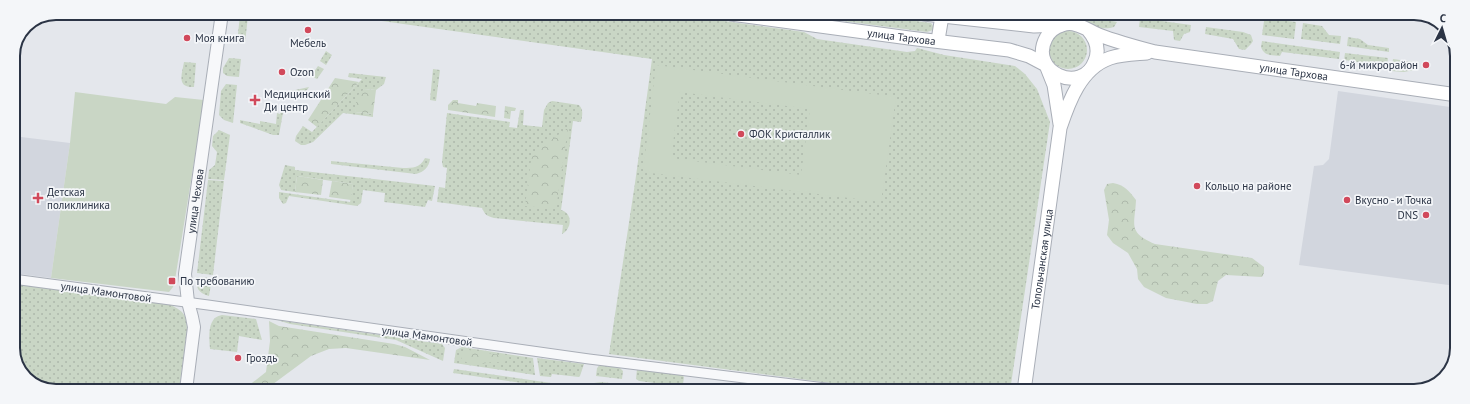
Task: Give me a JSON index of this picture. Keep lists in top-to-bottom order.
{
  "streets": {
    "main road": ["улица Тархова", "Топольчанская улица"],
    "street": ["улица Чехова", "улица Мамонтовой"]
  },
  "crossings": [
    ["улица Тархова", "Топольчанская улица"],
    ["улица Чехова", "улица Мамонтовой"]
  ],
  "places": {
    "other": [
      "Мебель",
      "Моя книга",
      "6-й микрорайон",
      "Ozon",
      "ФОК Кристаллик",
      "Кольцо на районе",
      "Вкусно - и Точка",
      "DNS",
      "Гроздь"
    ],
    "health": ["Медицинский Ди центр", "Детская поликлиника"],
    "transit": ["По требованию"]
  },
  "north": "top"
}
